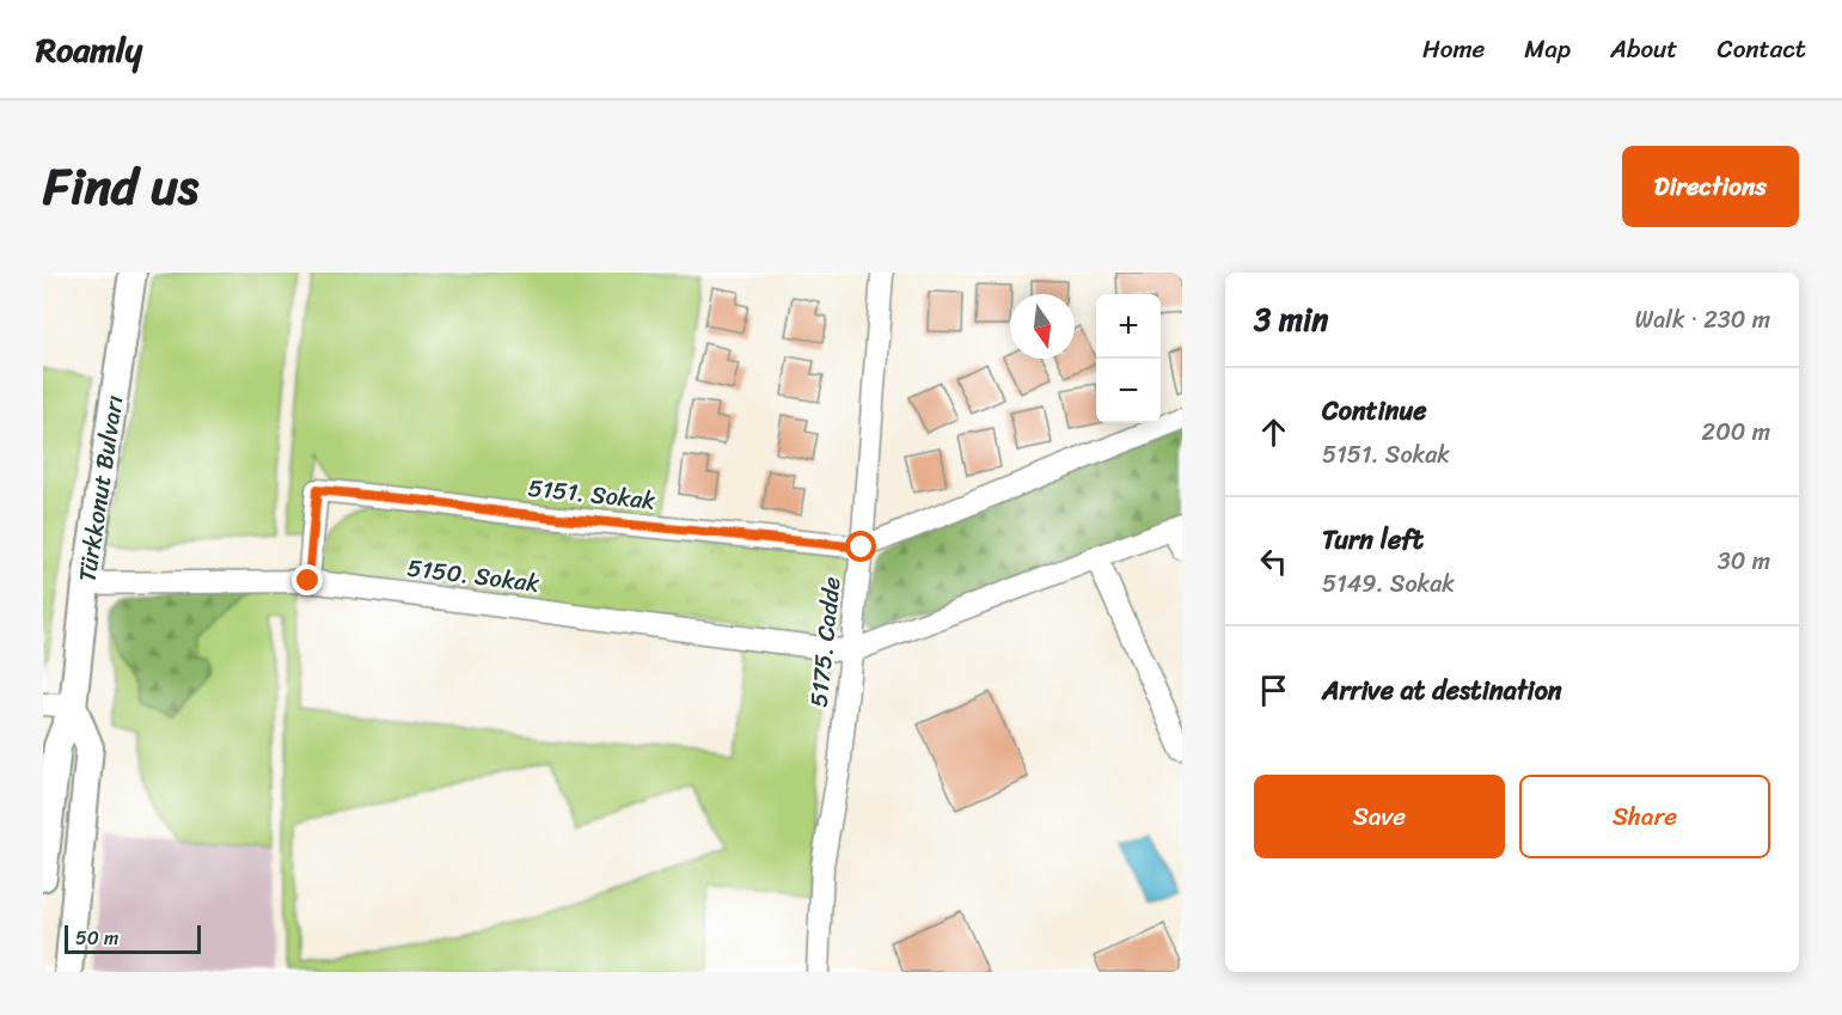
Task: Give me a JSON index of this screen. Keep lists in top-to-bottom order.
{
  "streets": {
    "street": [
      "Türkkonut Bulvarı",
      "5151. Sokak",
      "5150. Sokak",
      "5175. Cadde"
    ]
  },
  "crossings": [
    ["Türkkonut Bulvarı", "5150. Sokak"],
    ["5151. Sokak", "5150. Sokak"],
    ["5151. Sokak", "5175. Cadde"],
    ["5150. Sokak", "5175. Cadde"]
  ],
  "scale_bar": "50 m",
  "north": "bottom",
  "page": {
    "header": "Roamly",
    "nav": [
      "Home",
      "Map",
      "About",
      "Contact"
    ],
    "title": "Find us",
    "buttons": [
      "Directions",
      ["Save", "Share"]
    ],
    "heading": ["3 min", "Walk · 230 m"],
    "map_buttons": ["+", "−"],
    "list": [
      ["Continue", "5151. Sokak", "200 m"],
      ["Turn left", "5149. Sokak", "30 m"],
      "Arrive at destination"
    ],
    "scale": "50 m"
  }
}
